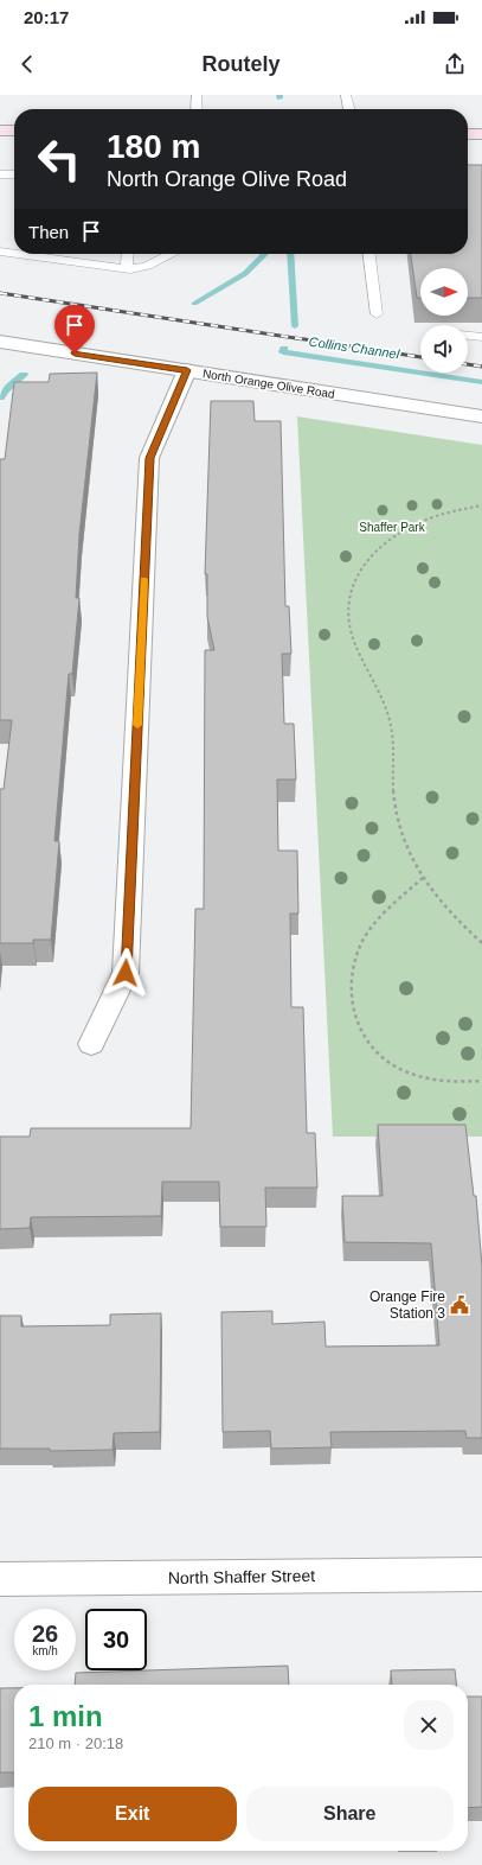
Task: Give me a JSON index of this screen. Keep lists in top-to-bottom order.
{
  "streets": {
    "street": ["North Orange Olive Road", "North Shaffer Street"]
  },
  "water": ["Collins Channel"],
  "parks": ["Shaffer Park"],
  "places": {
    "public building": ["Orange Fire Station 3"]
  },
  "north": "right",
  "page": {
    "status": "20:17",
    "header": "Routely",
    "turn": ["180 m", "North Orange Olive Road"],
    "then": "Then",
    "speed": "26 km/h",
    "limit": "30",
    "heading": ["1 min", "210 m · 20:18"],
    "buttons": ["Exit", "Share"]
  }
}
